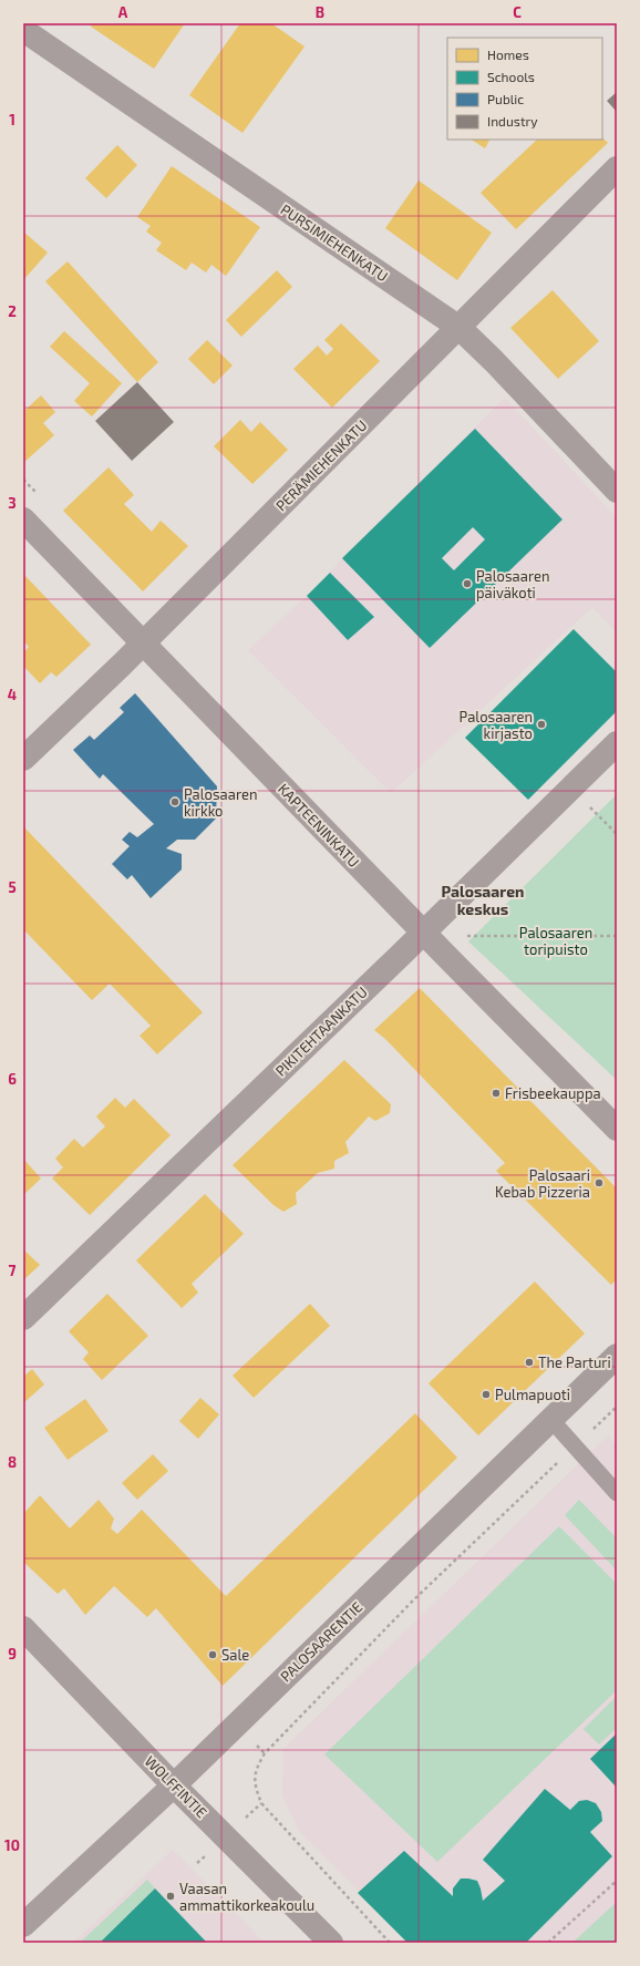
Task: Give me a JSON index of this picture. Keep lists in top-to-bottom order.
{
  "streets": {
    "main road": ["PALOSAARENTIE", "WOLFFINTIE"],
    "street": [
      "PURSIMIEHENKATU",
      "PERÄMIEHENKATU",
      "KAPTEENINKATU",
      "PIKITEHTAANKATU"
    ]
  },
  "crossings": [
    ["PURSIMIEHENKATU", "PERÄMIEHENKATU"],
    ["PERÄMIEHENKATU", "KAPTEENINKATU"],
    ["KAPTEENINKATU", "PIKITEHTAANKATU"],
    ["PALOSAARENTIE", "WOLFFINTIE"]
  ],
  "districts": ["Palosaaren keskus"],
  "parks": ["Palosaaren toripuisto"],
  "places": [
    "Palosaaren päiväkoti",
    "Palosaaren kirjasto",
    "Palosaaren kirkko",
    "Frisbeekauppa",
    "Palosaari Kebab Pizzeria",
    "The Parturi",
    "Pulmapuoti",
    "Sale",
    "Vaasan ammattikorkeakoulu"
  ],
  "legend": [
    "Homes",
    "Schools",
    "Public",
    "Industry"
  ],
  "grid": {
    "columns": ["A", "B", "C"],
    "rows": [
      "1",
      "2",
      "3",
      "4",
      "5",
      "6",
      "7",
      "8",
      "9",
      "10"
    ]
  }
}
